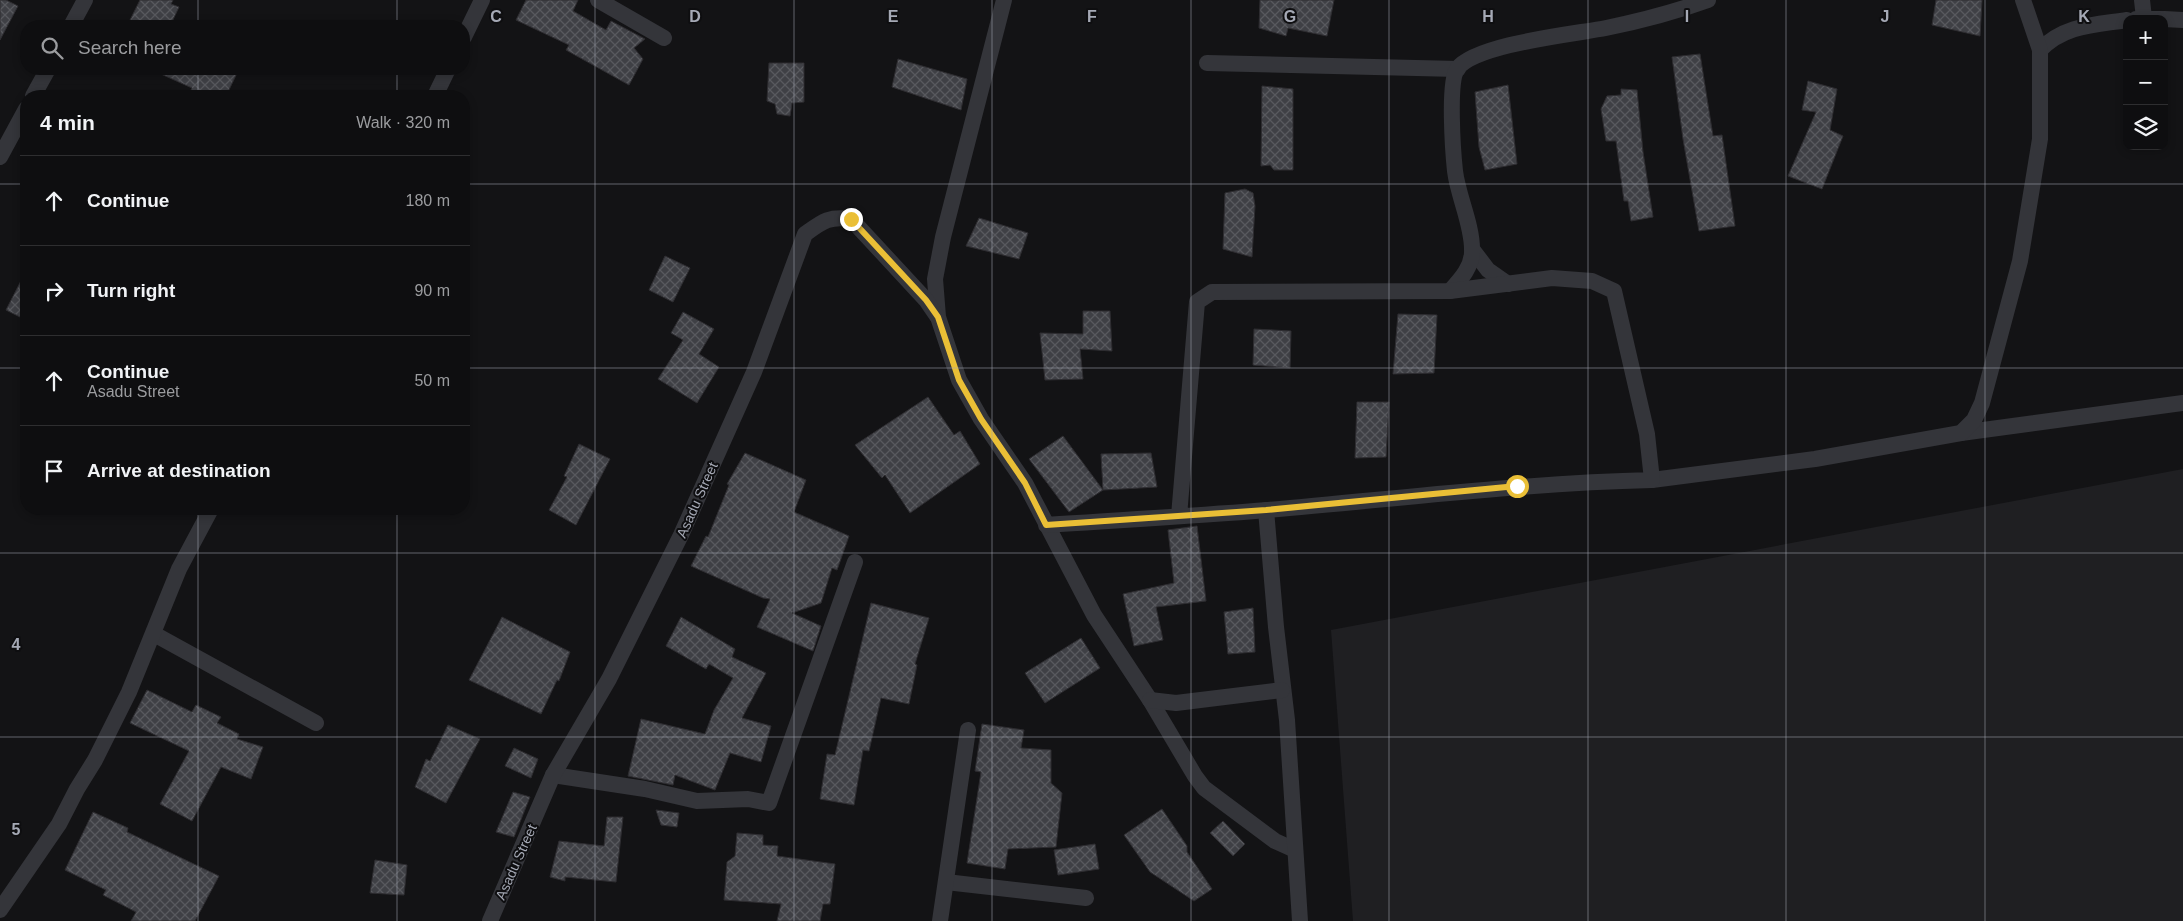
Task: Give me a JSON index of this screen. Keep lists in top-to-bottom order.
{
  "streets": {
    "street": ["Asadu Street"]
  },
  "page": {
    "map_buttons": ["+", "−"],
    "search": "Search here",
    "heading": ["4 min", "Walk · 320 m"],
    "list": [
      ["Continue", "180 m"],
      ["Turn right", "90 m"],
      ["Continue", "Asadu Street", "50 m"],
      "Arrive at destination"
    ]
  },
  "grid": {
    "columns": [
      "C",
      "D",
      "E",
      "F",
      "G",
      "H",
      "I",
      "J",
      "K"
    ],
    "rows": ["4", "5"]
  }
}
